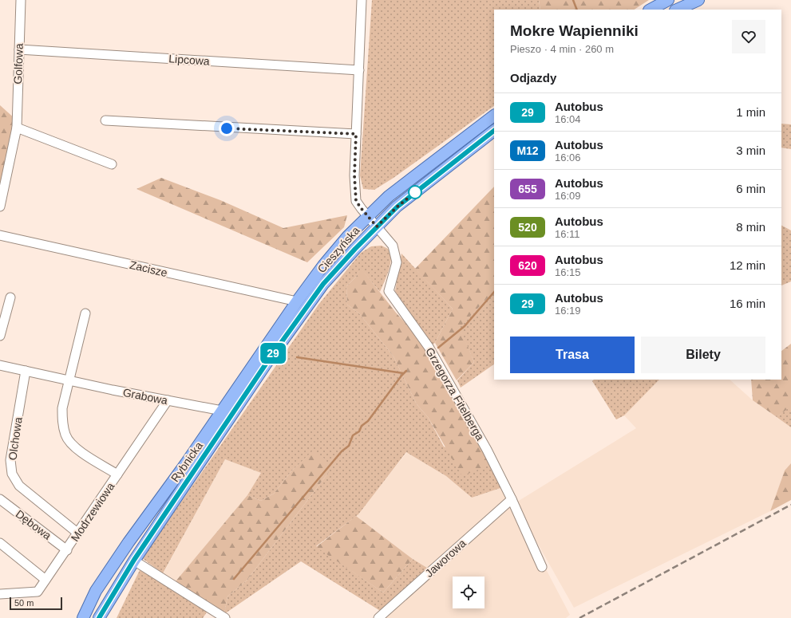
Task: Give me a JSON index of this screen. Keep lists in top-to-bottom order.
{
  "streets": {
    "main road": ["Cieszyńska", "Rybnicka"],
    "street": [
      "Lipcowa",
      "Golfowa",
      "Zacisze",
      "Grzegorza Fitelberga",
      "Grabowa",
      "Olchowa",
      "Modrzewiowa",
      "Dębowa",
      "Jaworowa"
    ]
  },
  "crossings": [
    ["Lipcowa", "Golfowa"],
    ["Cieszyńska", "Zacisze"],
    ["Cieszyńska", "Grzegorza Fitelberga"],
    ["Cieszyńska", "Rybnicka"],
    ["Zacisze", "Rybnicka"],
    ["Grzegorza Fitelberga", "Jaworowa"],
    ["Grabowa", "Olchowa"],
    ["Grabowa", "Rybnicka"],
    ["Grabowa", "Modrzewiowa"],
    ["Olchowa", "Modrzewiowa"],
    ["Modrzewiowa", "Dębowa"]
  ],
  "lines": ["bus line 29"],
  "scale_bar": "50 m",
  "page": {
    "on_map": "29",
    "heading": [
      ["Mokre Wapienniki", "Pieszo · 4 min · 260 m"],
      "Odjazdy"
    ],
    "list": [
      {
        "mark": "29",
        "name": "Autobus",
        "note": "16:04",
        "value": "1 min"
      },
      {
        "mark": "M12",
        "name": "Autobus",
        "note": "16:06",
        "value": "3 min"
      },
      {
        "mark": "655",
        "name": "Autobus",
        "note": "16:09",
        "value": "6 min"
      },
      {
        "mark": "520",
        "name": "Autobus",
        "note": "16:11",
        "value": "8 min"
      },
      {
        "mark": "620",
        "name": "Autobus",
        "note": "16:15",
        "value": "12 min"
      },
      {
        "mark": "29",
        "name": "Autobus",
        "note": "16:19",
        "value": "16 min"
      }
    ],
    "buttons": ["Trasa", "Bilety"],
    "scale": "50 m"
  }
}
